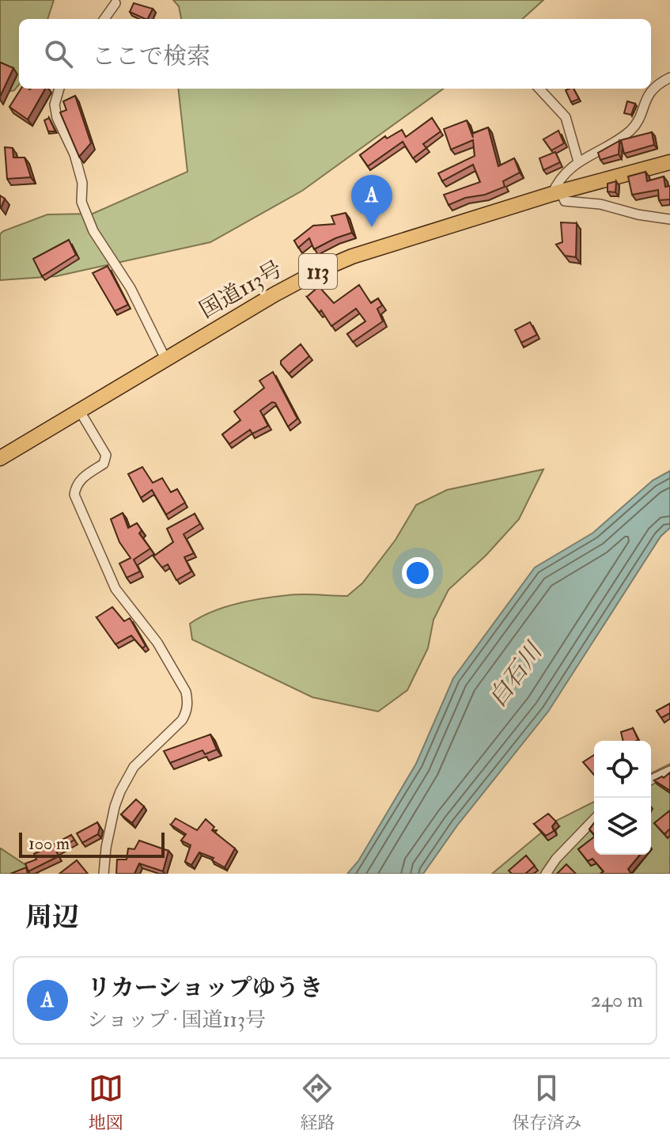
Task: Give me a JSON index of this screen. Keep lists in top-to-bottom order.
{
  "streets": {
    "highway": ["113", "国道113号"]
  },
  "water": ["白石川"],
  "scale_bar": "100 m",
  "page": {
    "search": "ここで検索",
    "pins": "A",
    "scale": "100 m",
    "heading": "周辺",
    "list": [
      {
        "mark": "A",
        "name": "リカーショップゆうき",
        "note": "ショップ · 国道113号",
        "value": "240 m"
      }
    ],
    "nav": ["地図", "経路", "保存済み"]
  }
}
